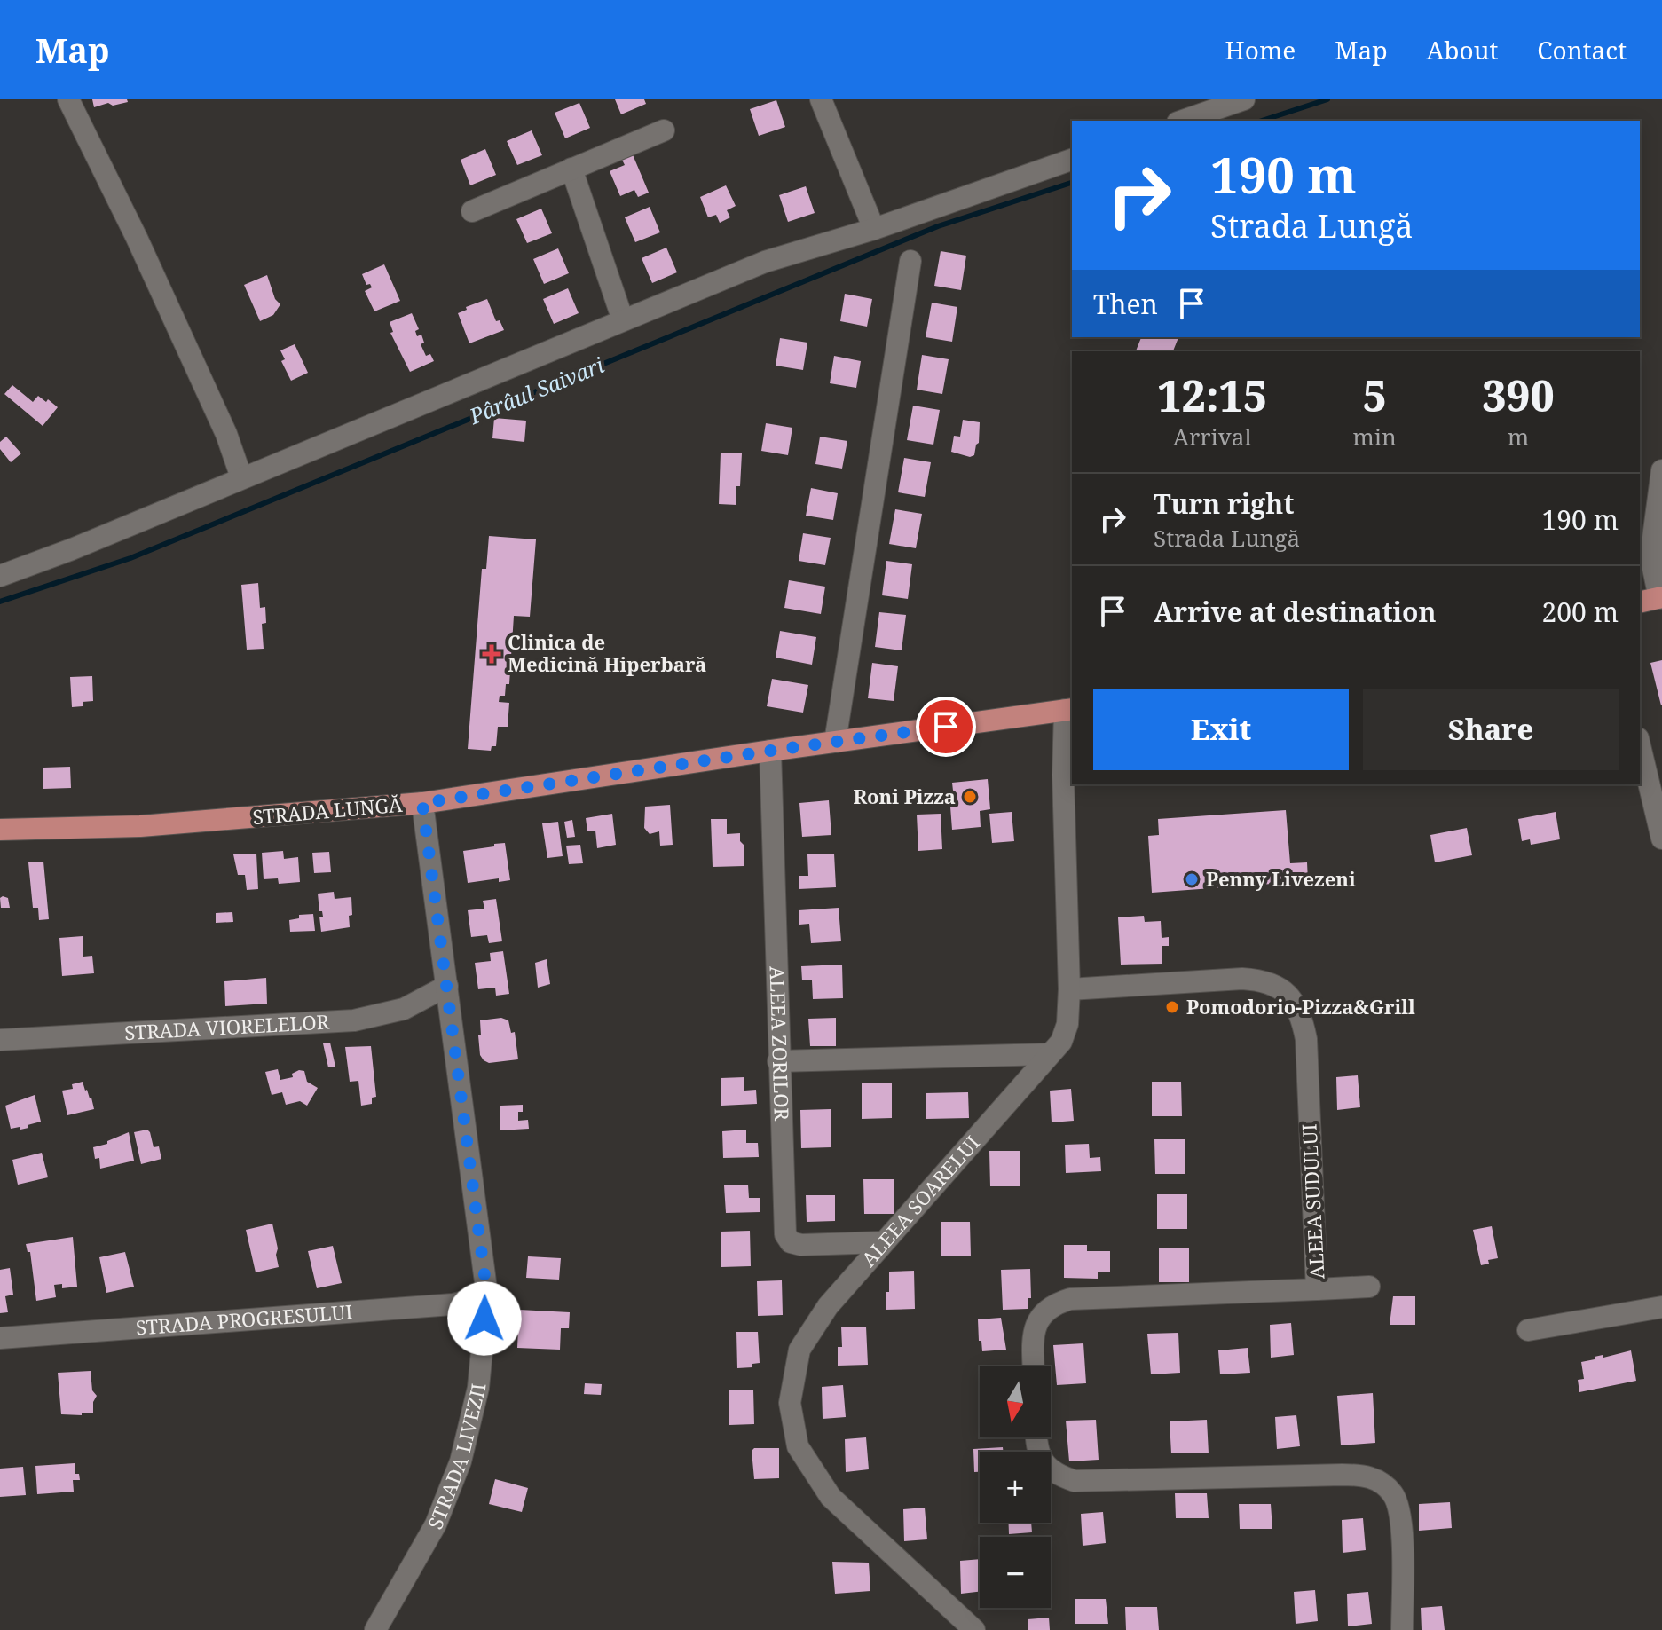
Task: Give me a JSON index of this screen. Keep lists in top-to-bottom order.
{
  "streets": {
    "main road": ["STRADA LUNGĂ"],
    "street": [
      "STRADA VIORELELOR",
      "ALEEA ZORILOR",
      "ALEEA SOARELUI",
      "ALEEA SUDULUI",
      "STRADA PROGRESULUI",
      "STRADA LIVEZII"
    ]
  },
  "crossings": [
    ["STRADA LUNGĂ", "ALEEA ZORILOR"],
    ["STRADA LUNGĂ", "ALEEA SOARELUI"],
    ["STRADA LUNGĂ", "STRADA LIVEZII"],
    ["STRADA VIORELELOR", "STRADA LIVEZII"],
    ["ALEEA ZORILOR", "ALEEA SOARELUI"],
    ["ALEEA SOARELUI", "ALEEA SUDULUI"],
    ["STRADA PROGRESULUI", "STRADA LIVEZII"]
  ],
  "water": ["Pârâul Saivari"],
  "places": {
    "health": ["Clinica de Medicină Hiperbară"],
    "other": ["Roni Pizza", "Penny Livezeni", "Pomodorio-Pizza&Grill"]
  },
  "north": "bottom",
  "page": {
    "header": "Map",
    "nav": [
      "Home",
      "Map",
      "About",
      "Contact"
    ],
    "turn": ["190 m", "Strada Lungă"],
    "then": "Then",
    "eta": [
      "12:15",
      "Arrival",
      "5",
      "min",
      "390",
      "m"
    ],
    "list": [
      {
        "name": "Turn right",
        "note": "Strada Lungă",
        "value": "190 m"
      },
      {
        "name": "Arrive at destination",
        "value": "200 m"
      }
    ],
    "buttons": ["Exit", "Share"],
    "map_buttons": ["+", "−"]
  }
}
